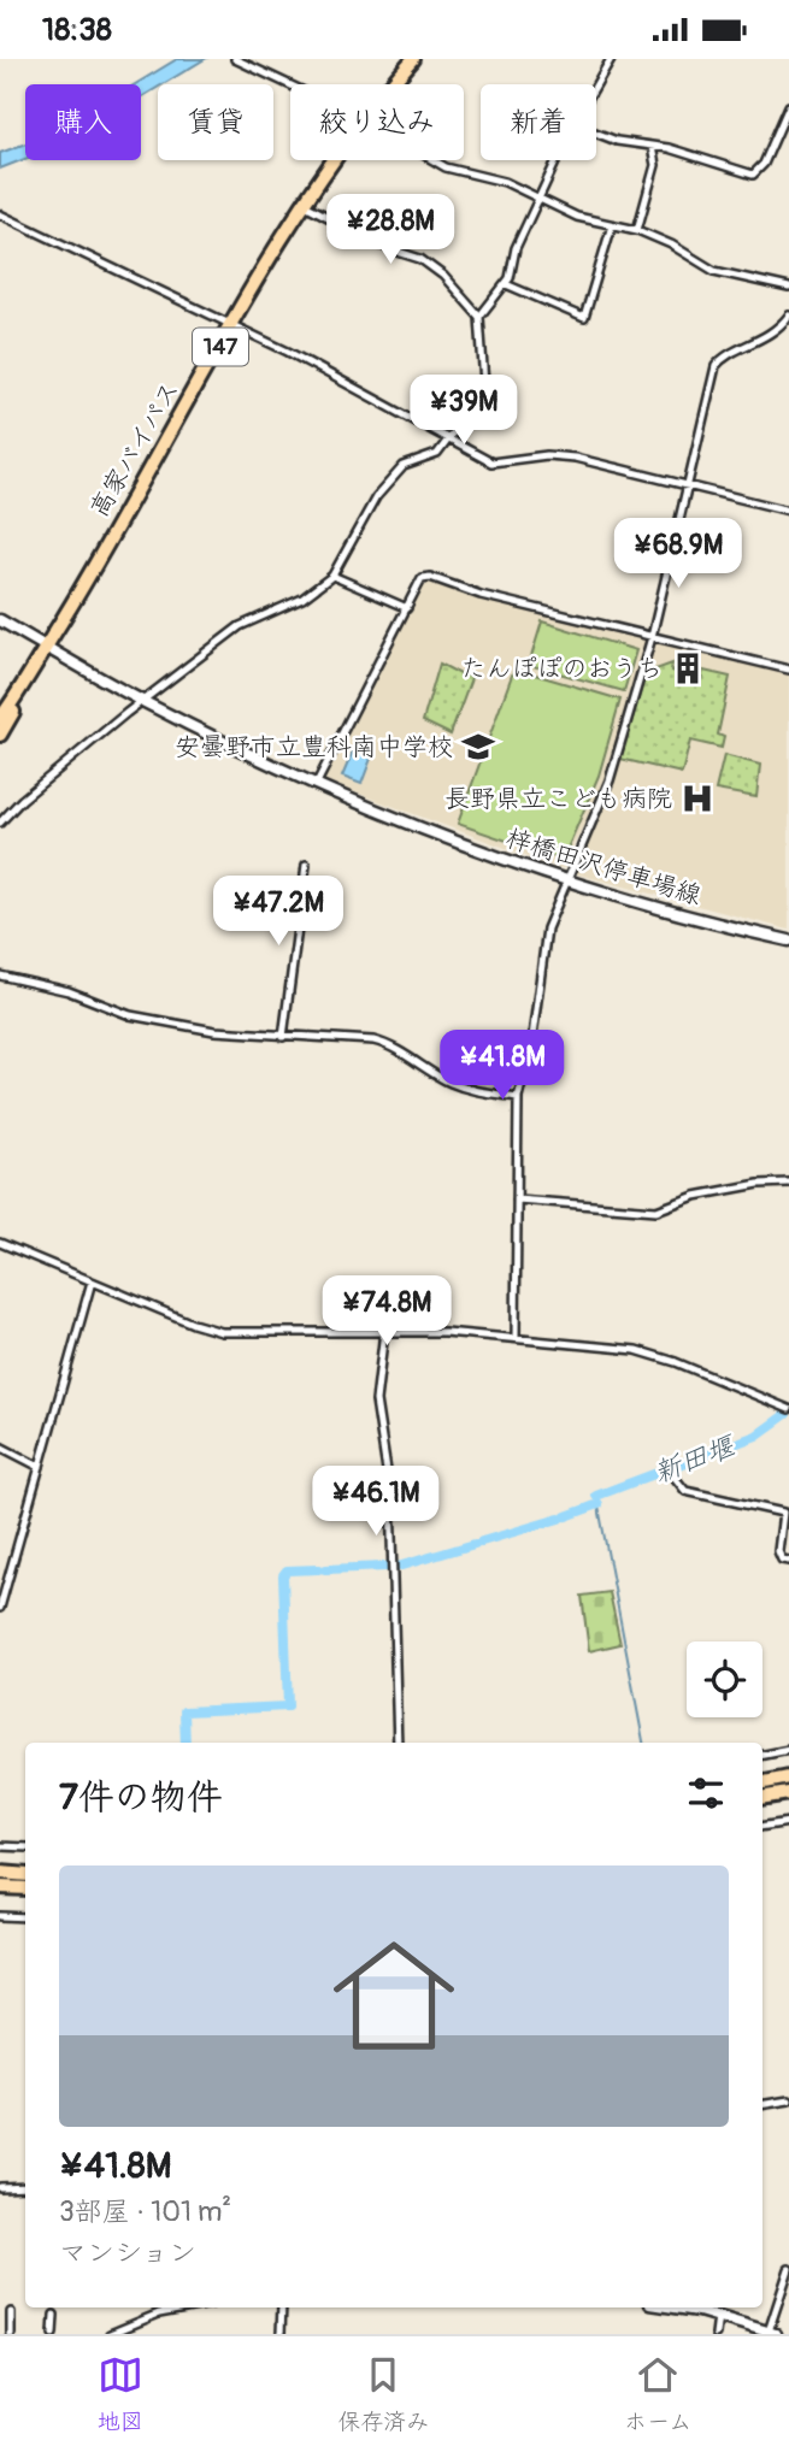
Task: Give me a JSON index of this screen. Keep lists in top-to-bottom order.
{
  "streets": {
    "highway": ["147", "高家バイパス"],
    "main road": ["梓橋田沢停車場線"]
  },
  "crossings": [
    ["高家バイパス", "梓橋田沢停車場線"]
  ],
  "water": ["新田堰"],
  "places": {
    "building": ["たんぽぽのおうち"],
    "school or university": ["安曇野市立豊科南中学校"],
    "hospital": ["長野県立こども病院"]
  },
  "page": {
    "status": "18:38",
    "chip": [
      "購入",
      "賃貸",
      "絞り込み",
      "新着"
    ],
    "price": [
      "¥28.8M",
      "¥39M",
      "¥68.9M",
      "¥47.2M",
      "¥41.8M",
      "¥74.8M",
      "¥46.1M"
    ],
    "heading": "7件の物件",
    "list": [
      {
        "name": "¥41.8M",
        "note": "3部屋 · 101 m² · マンション"
      }
    ],
    "tabs": ["地図", "保存済み", "ホーム"]
  }
}
